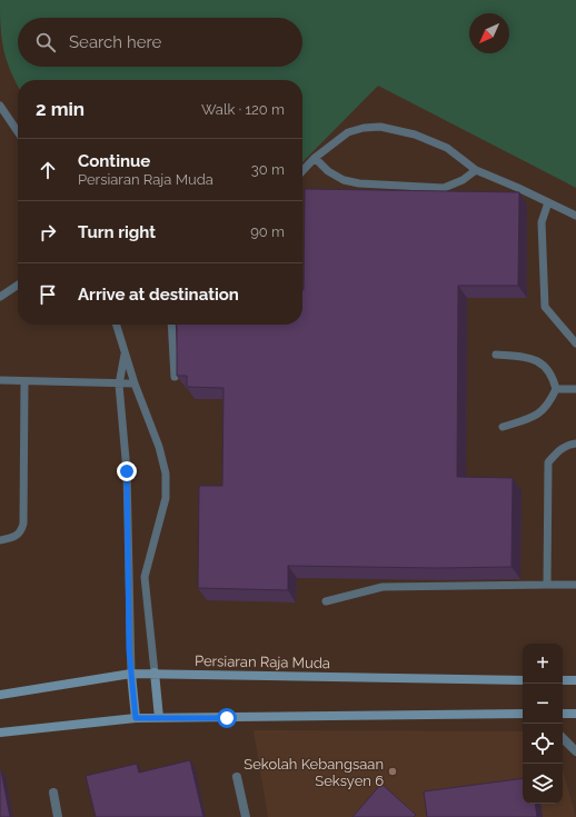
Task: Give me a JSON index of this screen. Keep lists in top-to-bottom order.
{
  "streets": {
    "main road": ["Persiaran Raja Muda"]
  },
  "places": ["Sekolah Kebangsaan Seksyen 6"],
  "north": "bottom left",
  "page": {
    "search": "Search here",
    "heading": ["2 min", "Walk · 120 m"],
    "list": [
      ["Continue", "Persiaran Raja Muda", "30 m"],
      ["Turn right", "90 m"],
      "Arrive at destination"
    ],
    "map_buttons": ["+", "−"]
  }
}
